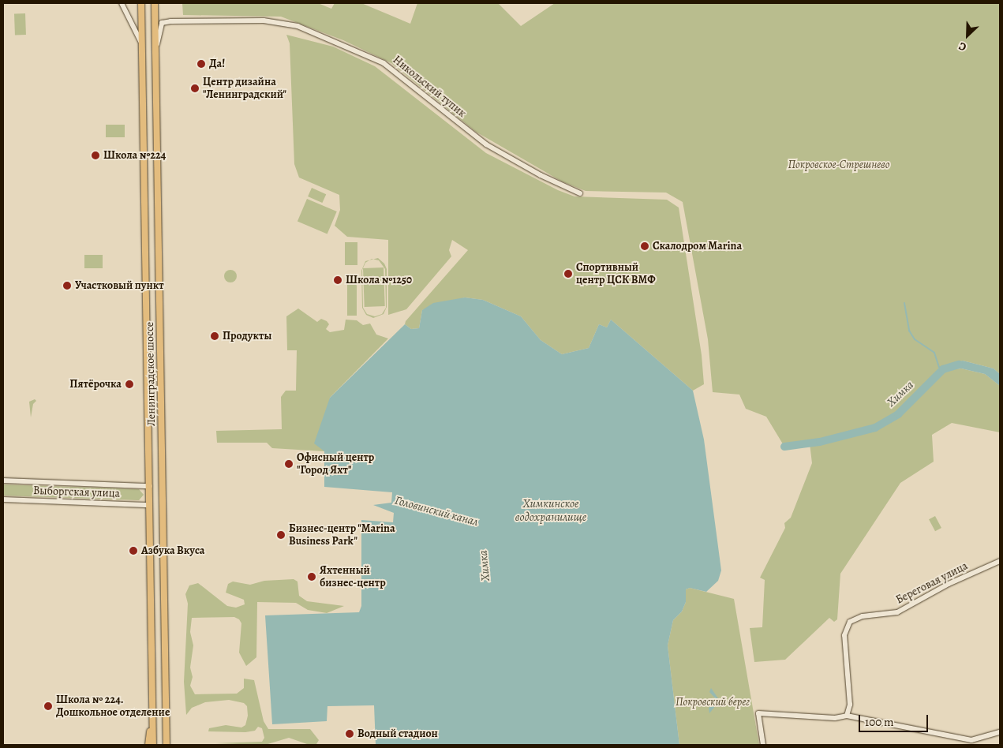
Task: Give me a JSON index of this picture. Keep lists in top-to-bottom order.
{
  "streets": {
    "main road": ["Ленинградское шоссе"],
    "street": ["Никольский тупик", "Выборгская улица", "Береговая улица"]
  },
  "crossings": [
    ["Никольский тупик", "Ленинградское шоссе"],
    ["Ленинградское шоссе", "Выборгская улица"]
  ],
  "water": ["Химка", "Химкинское водохранилище", "Головинский канал"],
  "parks": ["Покровское-Стрешнево", "Покровский берег"],
  "places": [
    "Да!",
    "Центр дизайна \"Ленинградский\"",
    "Школа №224",
    "Скалодром Marina",
    "Спортивный центр ЦСК ВМФ",
    "Школа №1250",
    "Участковый пункт",
    "Продукты",
    "Пятёрочка",
    "Офисный центр \"Город Яхт\"",
    "Бизнес-центр \"Marina Business Park\"",
    "Азбука Вкуса",
    "Яхтенный бизнес-центр",
    "Школа № 224. Дошкольное отделение",
    "Водный стадион"
  ],
  "scale_bar": "100 m",
  "north": "bottom left"
}
